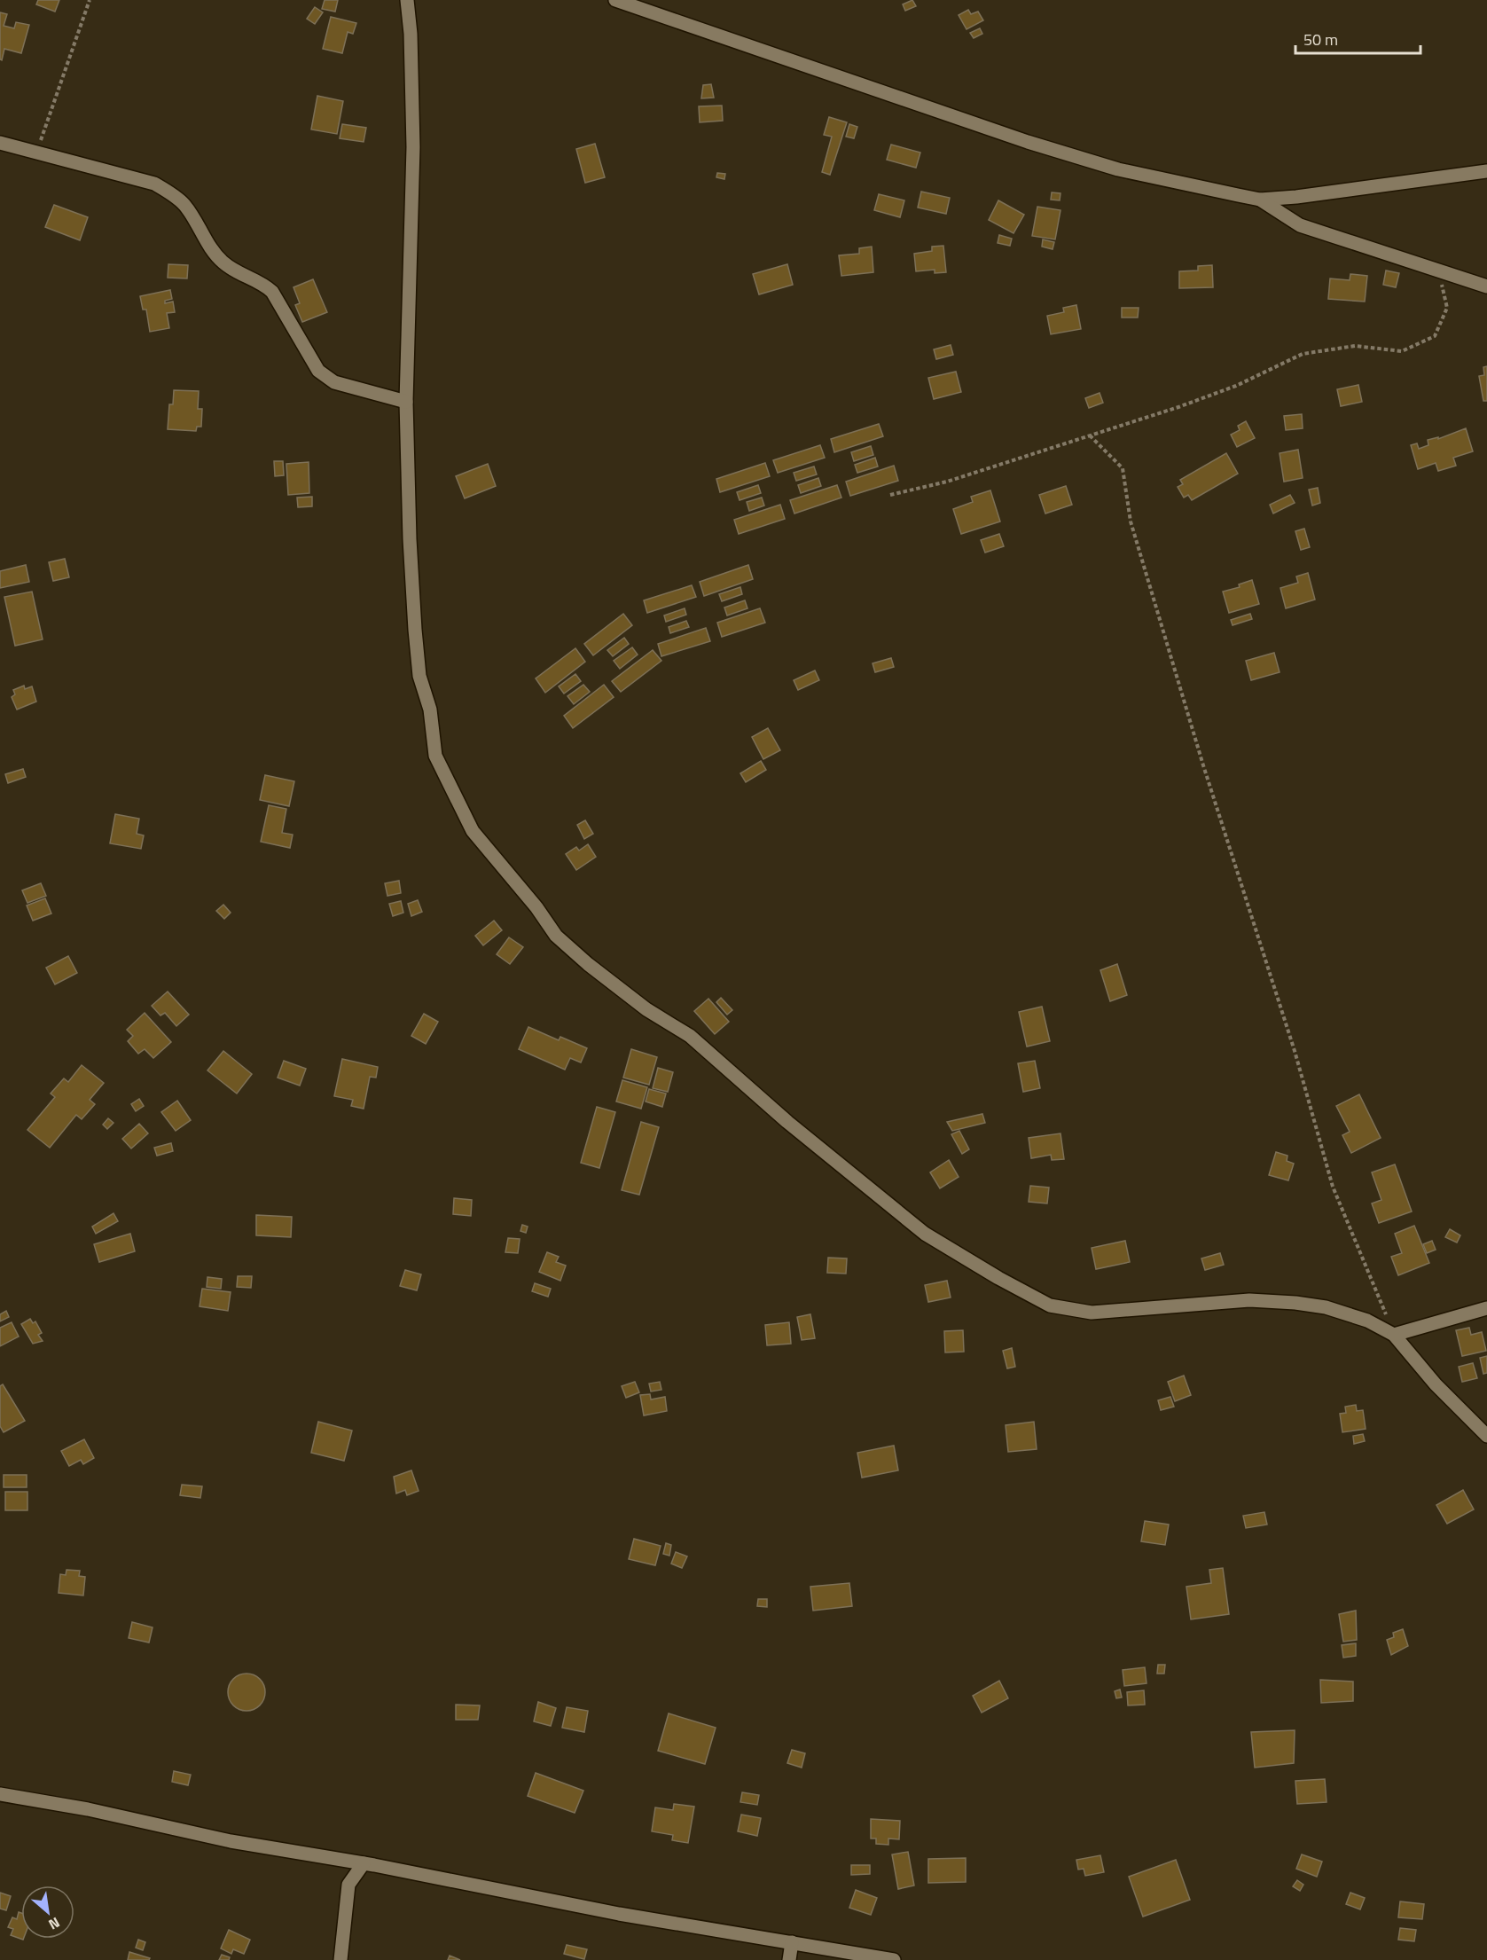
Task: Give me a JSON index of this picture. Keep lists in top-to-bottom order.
{
  "scale_bar": "50 m",
  "north": "bottom right"
}
